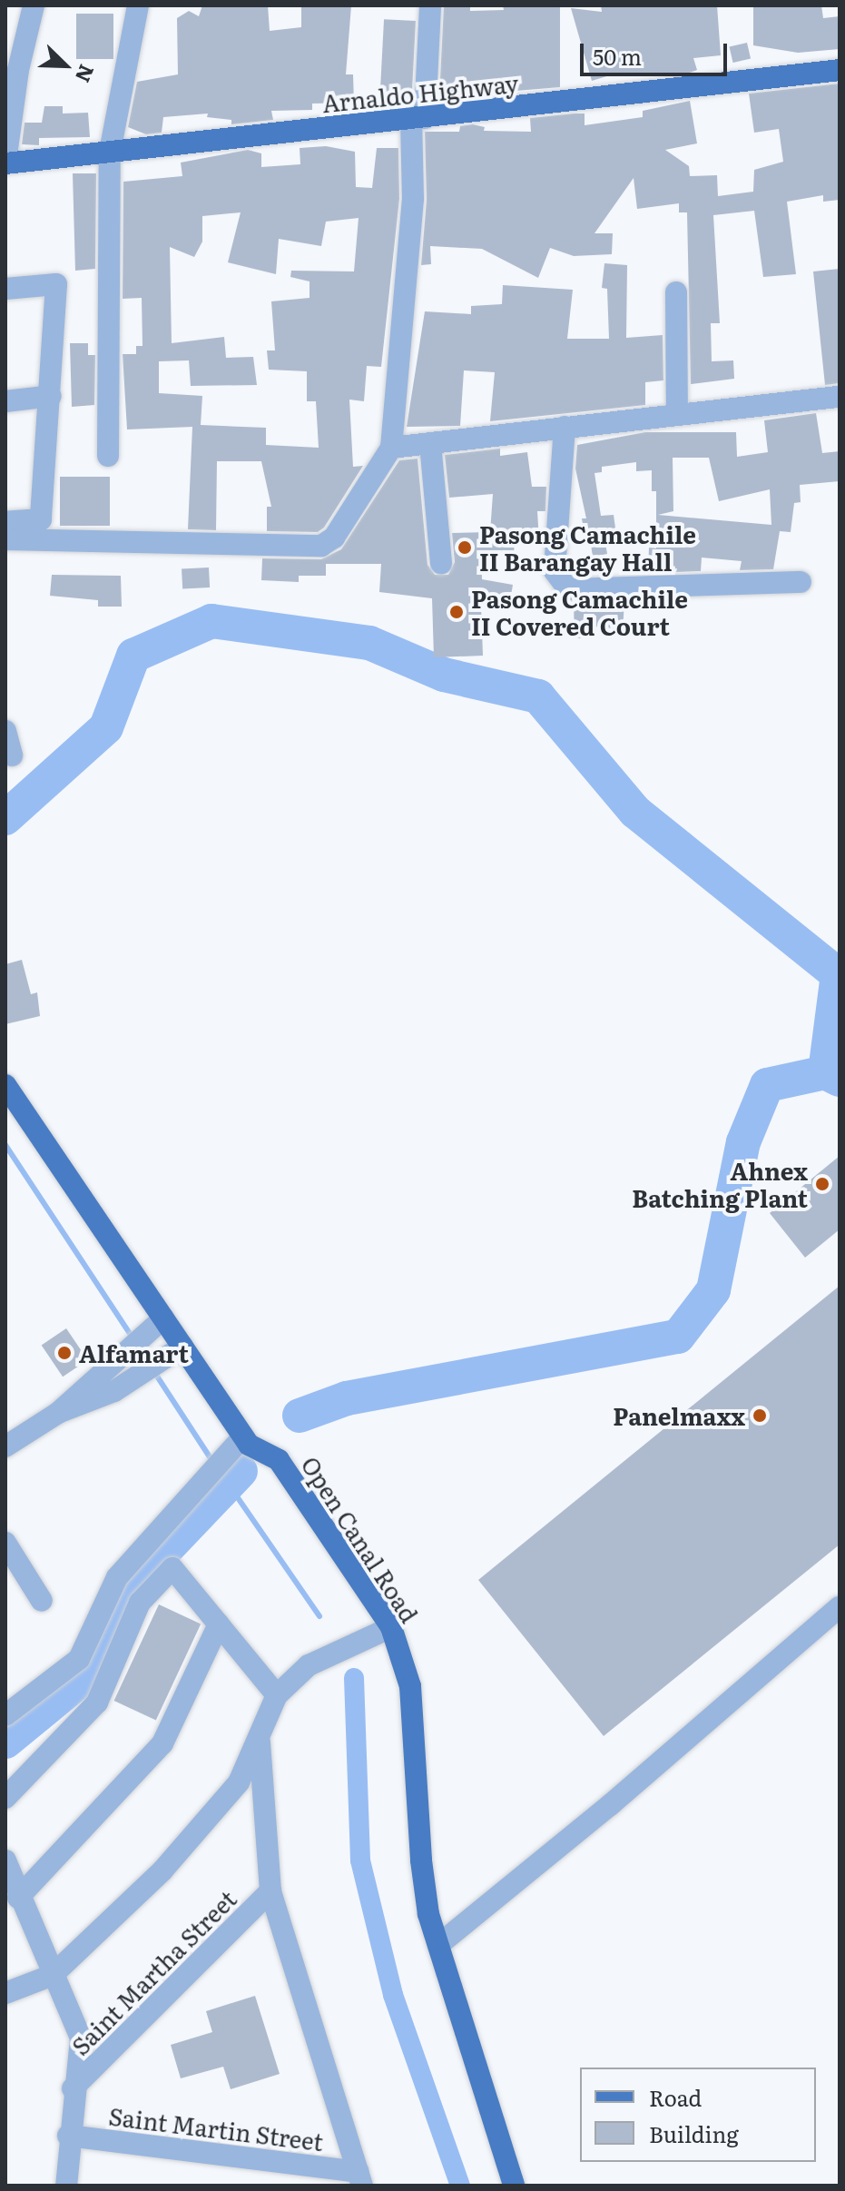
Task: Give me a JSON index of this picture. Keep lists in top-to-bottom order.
{
  "streets": {
    "main road": ["Arnaldo Highway", "Open Canal Road"],
    "street": ["Saint Martha Street", "Saint Martin Street"]
  },
  "places": [
    "Pasong Camachile II Barangay Hall",
    "Pasong Camachile II Covered Court",
    "Ahnex Batching Plant",
    "Alfamart",
    "Panelmaxx"
  ],
  "legend": ["Road", "Building"],
  "scale_bar": "50 m",
  "north": "bottom right"
}
